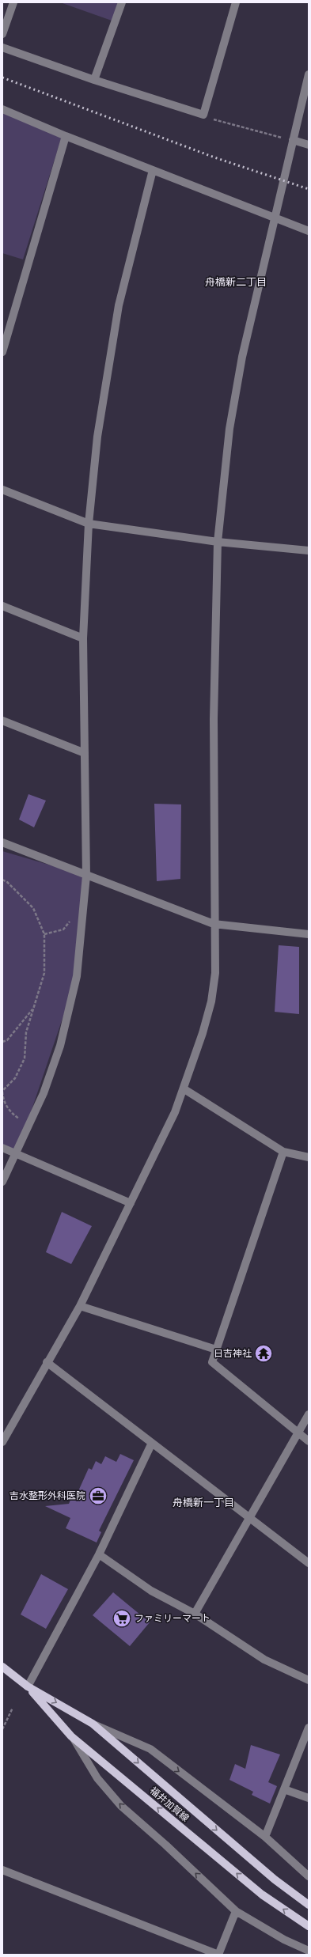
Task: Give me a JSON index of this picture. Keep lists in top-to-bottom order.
{
  "streets": {
    "main road": ["福井加賀線"]
  },
  "districts": ["舟橋新二丁目", "舟橋新一丁目"],
  "places": {
    "temple": ["日吉神社"],
    "office": ["吉水整形外科医院"],
    "supermarket": ["ファミリーマート"]
  }
}
